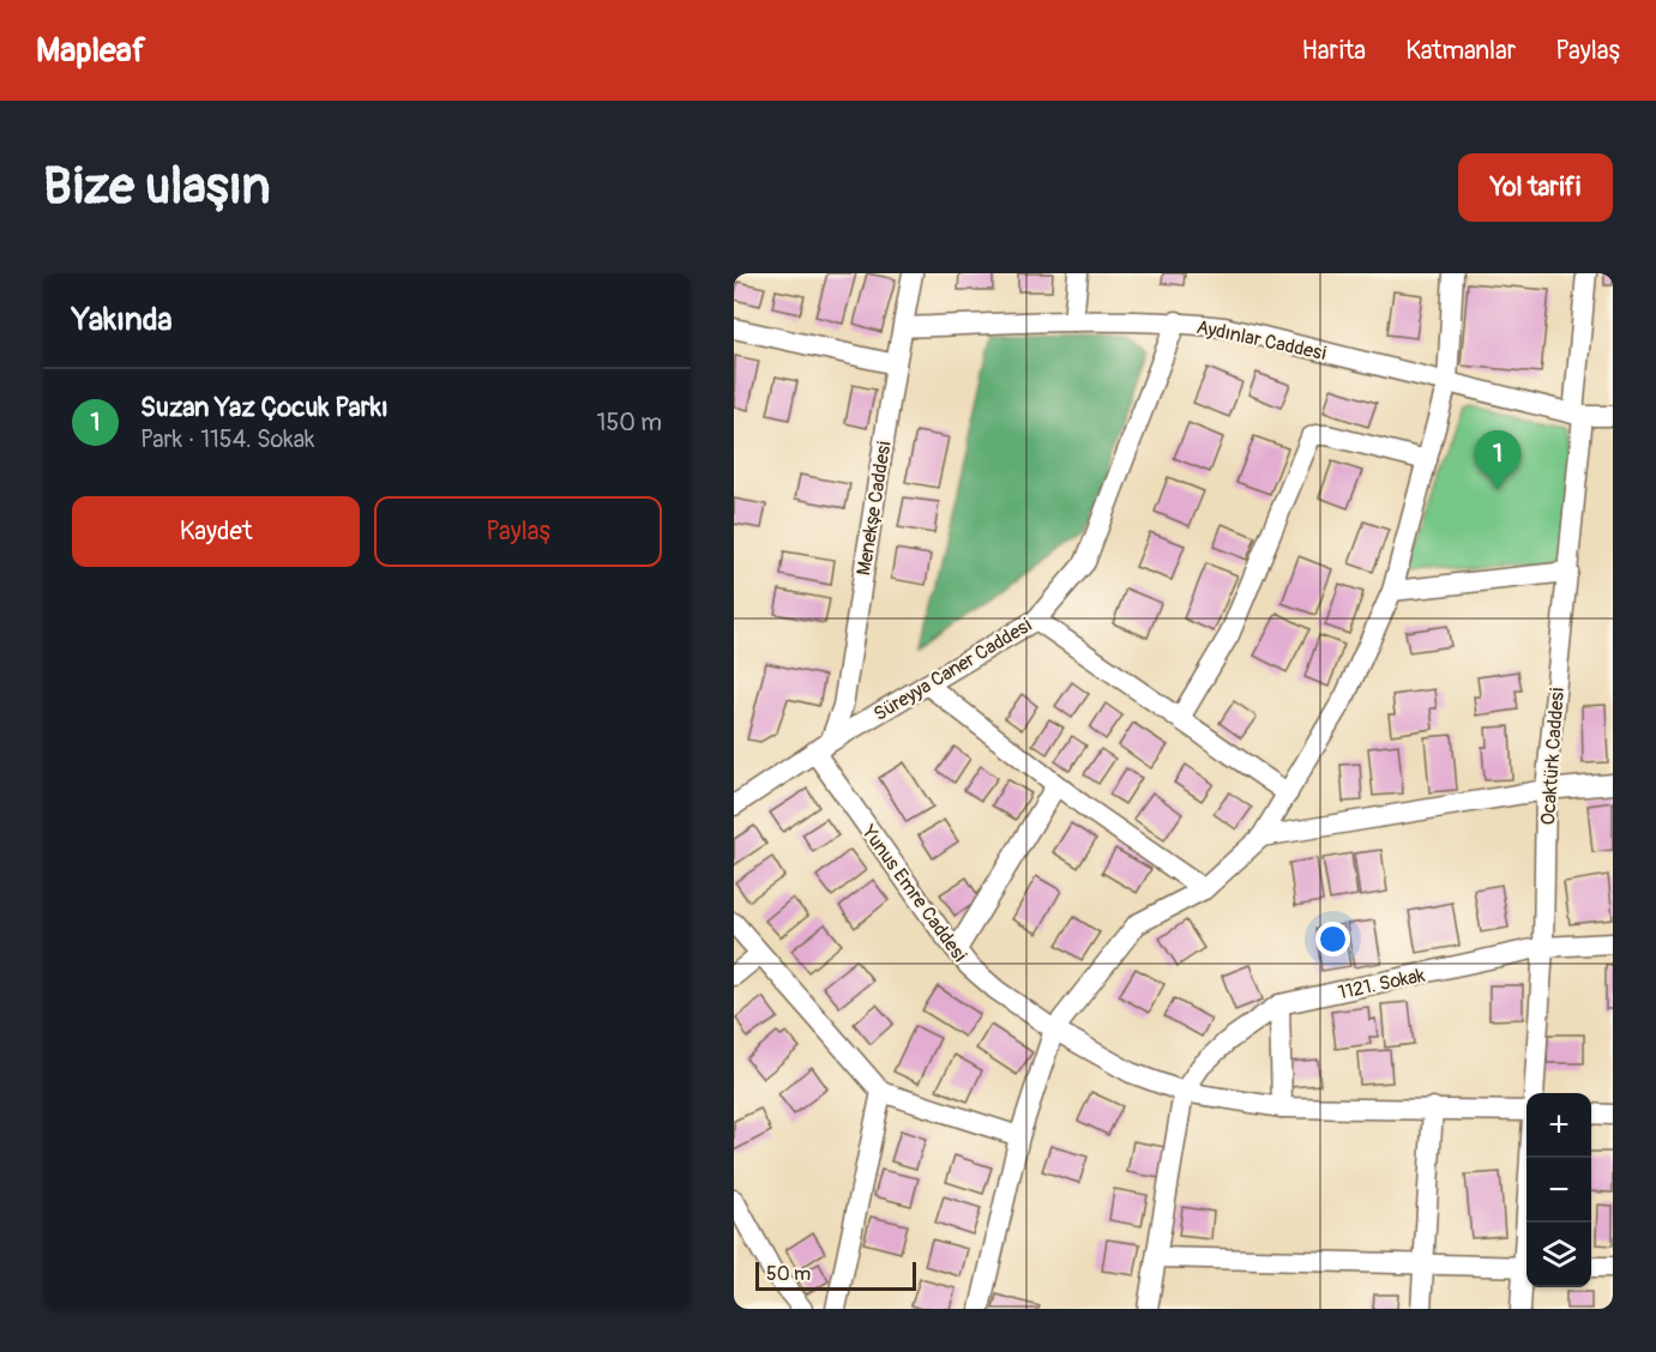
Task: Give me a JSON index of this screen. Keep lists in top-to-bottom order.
{
  "streets": {
    "street": [
      "Aydınlar Caddesi",
      "Menekşe Caddesi",
      "Süreyya Caner Caddesi",
      "Ocaktürk Caddesi",
      "Yunus Emre Caddesi",
      "1121. Sokak"
    ]
  },
  "crossings": [
    ["Aydınlar Caddesi", "Menekşe Caddesi"],
    ["Aydınlar Caddesi", "Süreyya Caner Caddesi"],
    ["Aydınlar Caddesi", "Ocaktürk Caddesi"],
    ["Menekşe Caddesi", "Süreyya Caner Caddesi"],
    ["Menekşe Caddesi", "Yunus Emre Caddesi"],
    ["Süreyya Caner Caddesi", "Yunus Emre Caddesi"],
    ["Ocaktürk Caddesi", "1121. Sokak"],
    ["Yunus Emre Caddesi", "1121. Sokak"]
  ],
  "scale_bar": "50 m",
  "page": {
    "header": "Mapleaf",
    "nav": ["Harita", "Katmanlar", "Paylaş"],
    "buttons": [
      "Yol tarifi",
      ["Kaydet", "Paylaş"]
    ],
    "title": "Bize ulaşın",
    "heading": "Yakında",
    "list": [
      {
        "mark": "1",
        "name": "Suzan Yaz Çocuk Parkı",
        "note": "Park · 1154. Sokak",
        "value": "150 m"
      }
    ],
    "pins": "1",
    "map_buttons": ["+", "−"],
    "scale": "50 m"
  }
}
